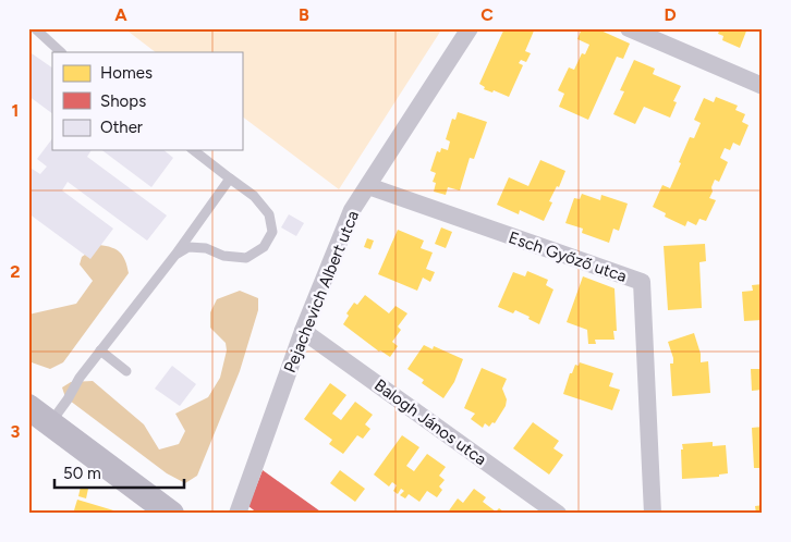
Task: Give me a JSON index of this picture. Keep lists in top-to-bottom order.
{
  "streets": {
    "street": ["Esch Győző utca", "Pejachevich Albert utca", "Balogh János utca"]
  },
  "crossings": [
    ["Esch Győző utca", "Pejachevich Albert utca"],
    ["Pejachevich Albert utca", "Balogh János utca"]
  ],
  "legend": ["Homes", "Shops", "Other"],
  "scale_bar": "50 m",
  "grid": {
    "columns": [
      "A",
      "B",
      "C",
      "D"
    ],
    "rows": ["1", "2", "3"]
  }
}
